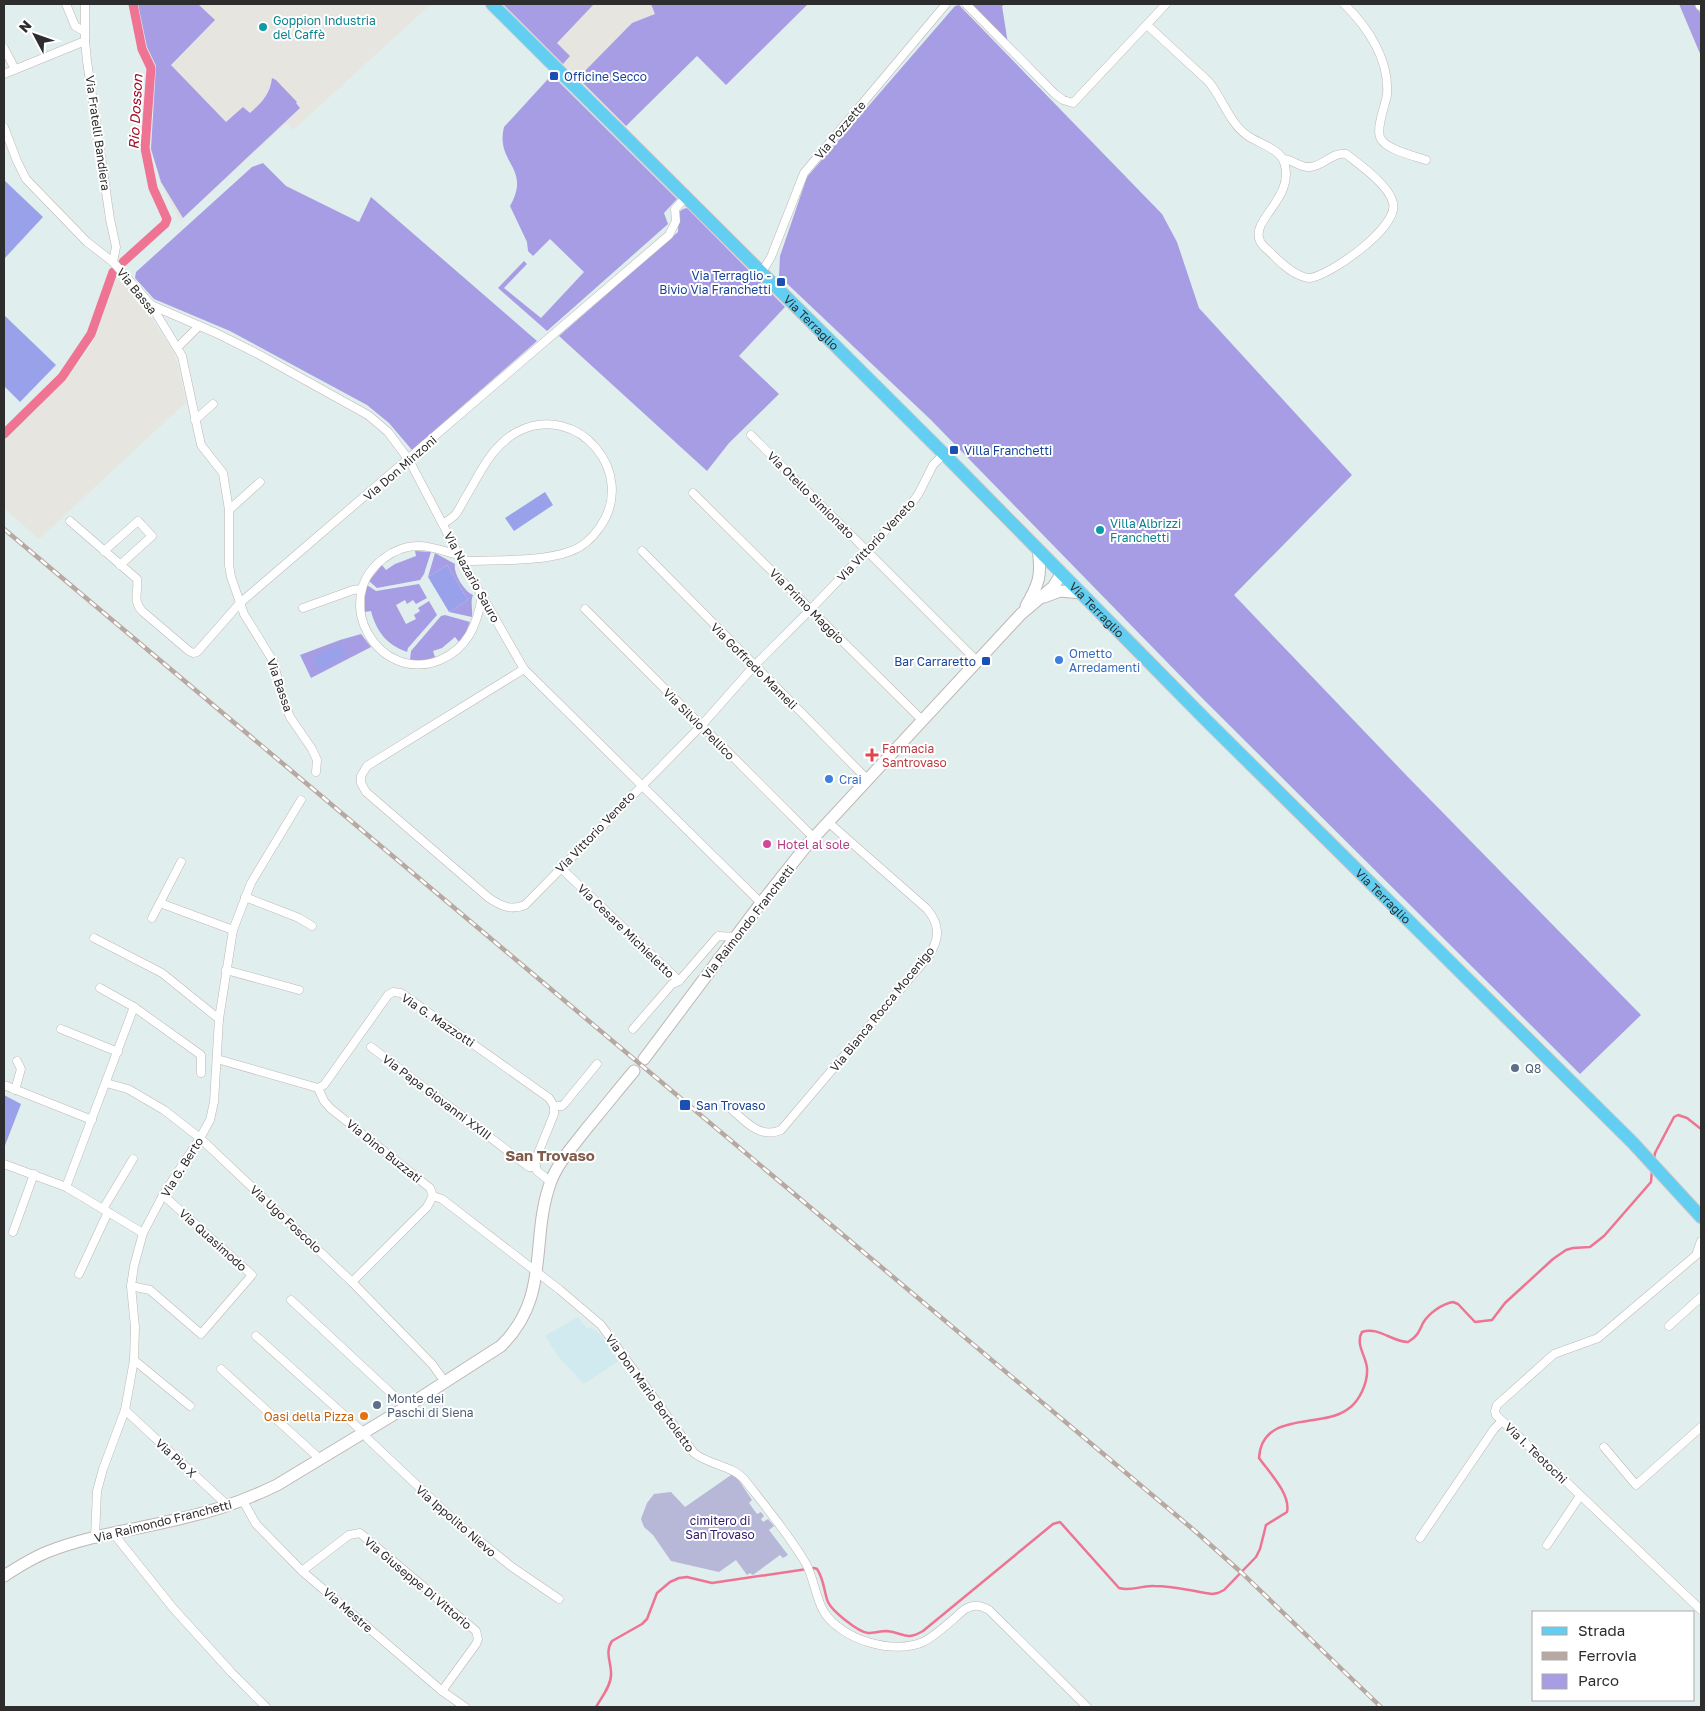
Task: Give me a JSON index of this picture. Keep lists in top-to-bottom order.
{
  "streets": {
    "main road": ["Via Terraglio"],
    "street": [
      "Via Pozzette",
      "Via Fratelli Bandiera",
      "Via Bassa",
      "Via Don Minzoni",
      "Via Otello Simionato",
      "Via Vittorio Veneto",
      "Via Nazario Sauro",
      "Via Primo Maggio",
      "Via Goffredo Mameli",
      "Via Silvio Pellico",
      "Via Raimondo Franchetti",
      "Via Cesare Michieletto",
      "Via Bianca Rocca Mocenigo",
      "Via G. Mazzotti",
      "Via Papa Giovanni XXIII",
      "Via Dino Buzzati",
      "Via G. Berto",
      "Via Ugo Foscolo",
      "Via Quasimodo",
      "Via Don Mario Bortoletto",
      "Via I. Teotochi",
      "Via Pio X",
      "Via Ippolito Nievo",
      "Via Giuseppe Di Vittorio",
      "Via Mestre"
    ]
  },
  "crossings": [
    ["Via Pozzette", "Via Terraglio"],
    ["Via Fratelli Bandiera", "Via Bassa"],
    ["Via Bassa", "Via Don Minzoni"],
    ["Via Bassa", "Via Nazario Sauro"],
    ["Via Terraglio", "Via Don Minzoni"],
    ["Via Terraglio", "Via Vittorio Veneto"],
    ["Via Terraglio", "Via Raimondo Franchetti"],
    ["Via Don Minzoni", "Via Nazario Sauro"],
    ["Via Otello Simionato", "Via Vittorio Veneto"],
    ["Via Otello Simionato", "Via Raimondo Franchetti"],
    ["Via Vittorio Veneto", "Via Nazario Sauro"],
    ["Via Vittorio Veneto", "Via Primo Maggio"],
    ["Via Vittorio Veneto", "Via Goffredo Mameli"],
    ["Via Vittorio Veneto", "Via Silvio Pellico"],
    ["Via Vittorio Veneto", "Via Cesare Michieletto"],
    ["Via Nazario Sauro", "Via Raimondo Franchetti"],
    ["Via Primo Maggio", "Via Raimondo Franchetti"],
    ["Via Goffredo Mameli", "Via Raimondo Franchetti"],
    ["Via Silvio Pellico", "Via Raimondo Franchetti"],
    ["Via Raimondo Franchetti", "Via Cesare Michieletto"],
    ["Via Raimondo Franchetti", "Via Bianca Rocca Mocenigo"],
    ["Via Raimondo Franchetti", "Via Papa Giovanni XXIII"],
    ["Via Raimondo Franchetti", "Via Dino Buzzati"],
    ["Via Raimondo Franchetti", "Via G. Berto"],
    ["Via Raimondo Franchetti", "Via Ugo Foscolo"],
    ["Via Raimondo Franchetti", "Via Don Mario Bortoletto"],
    ["Via Raimondo Franchetti", "Via Pio X"],
    ["Via Raimondo Franchetti", "Via Ippolito Nievo"],
    ["Via Raimondo Franchetti", "Via Mestre"],
    ["Via G. Mazzotti", "Via Dino Buzzati"],
    ["Via Dino Buzzati", "Via Don Mario Bortoletto"],
    ["Via G. Berto", "Via Ugo Foscolo"],
    ["Via G. Berto", "Via Quasimodo"],
    ["Via G. Berto", "Via Pio X"],
    ["Via Giuseppe Di Vittorio", "Via Mestre"]
  ],
  "districts": ["San Trovaso"],
  "water": ["Rio Dosson"],
  "parks": ["cimitero di San Trovaso"],
  "places": {
    "other": [
      "Goppion Industria del Caffè",
      "Villa Albrizzi Franchetti",
      "Ometto Arredamenti",
      "Crai",
      "Hotel al sole",
      "Q8",
      "Monte dei Paschi di Siena",
      "Oasi della Pizza"
    ],
    "transit": [
      "Officine Secco",
      "Via Terraglio - Bivio Via Franchetti",
      "Villa Franchetti",
      "Bar Carraretto",
      "San Trovaso"
    ],
    "health": ["Farmacia Santrovaso"]
  },
  "legend": ["Strada", "Ferrovia", "Parco"],
  "north": "top left"
}
